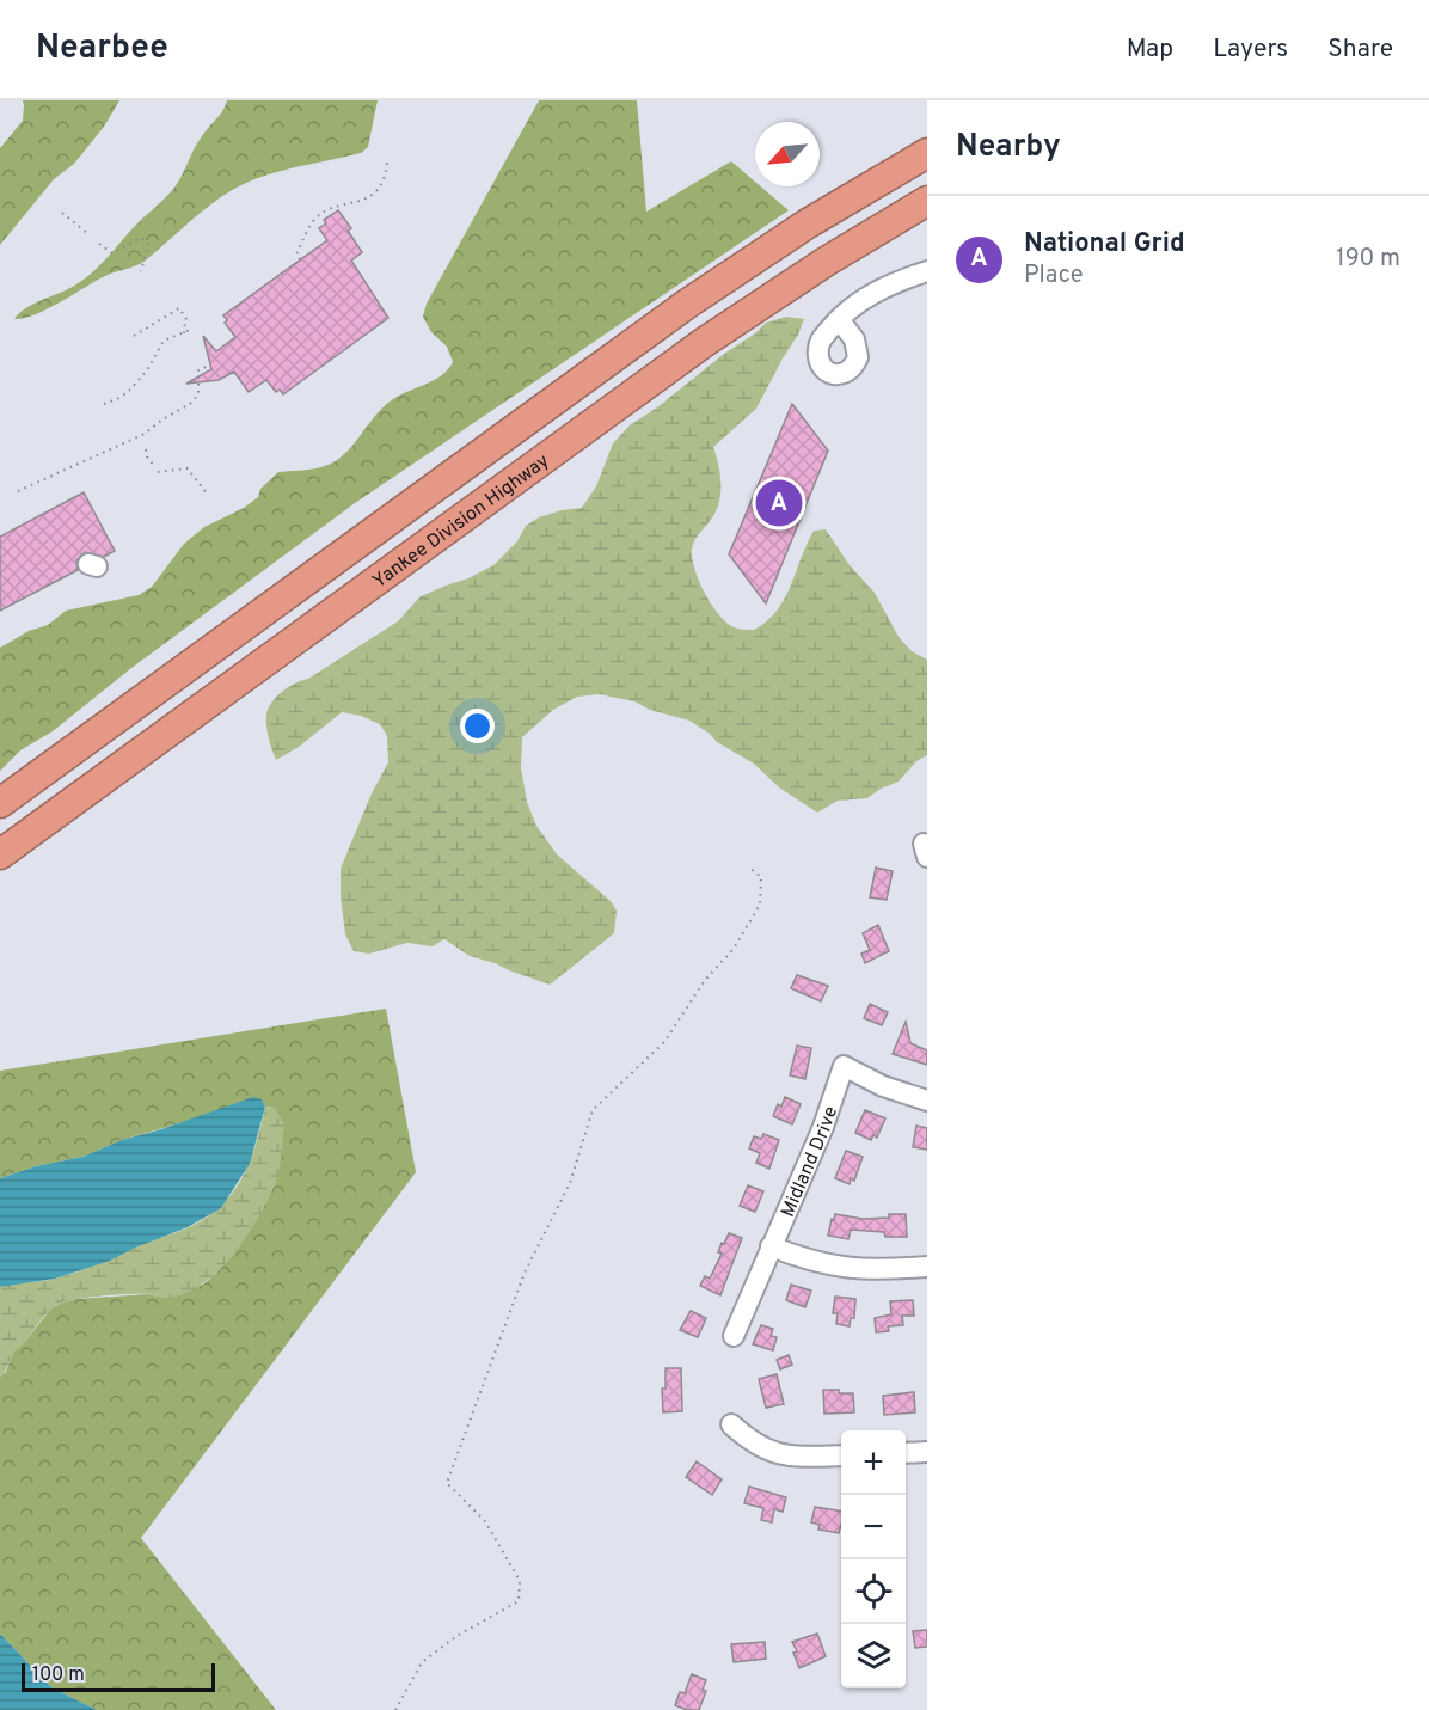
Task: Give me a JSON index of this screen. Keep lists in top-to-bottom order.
{
  "streets": {
    "highway": ["Yankee Division Highway"],
    "street": ["Midland Drive"]
  },
  "scale_bar": "100 m",
  "north": "bottom left",
  "page": {
    "header": "Nearbee",
    "nav": ["Map", "Layers", "Share"],
    "heading": "Nearby",
    "list": [
      {
        "mark": "A",
        "name": "National Grid",
        "note": "Place",
        "value": "190 m"
      }
    ],
    "pins": "A",
    "map_buttons": ["+", "−"],
    "scale": "100 m"
  }
}
